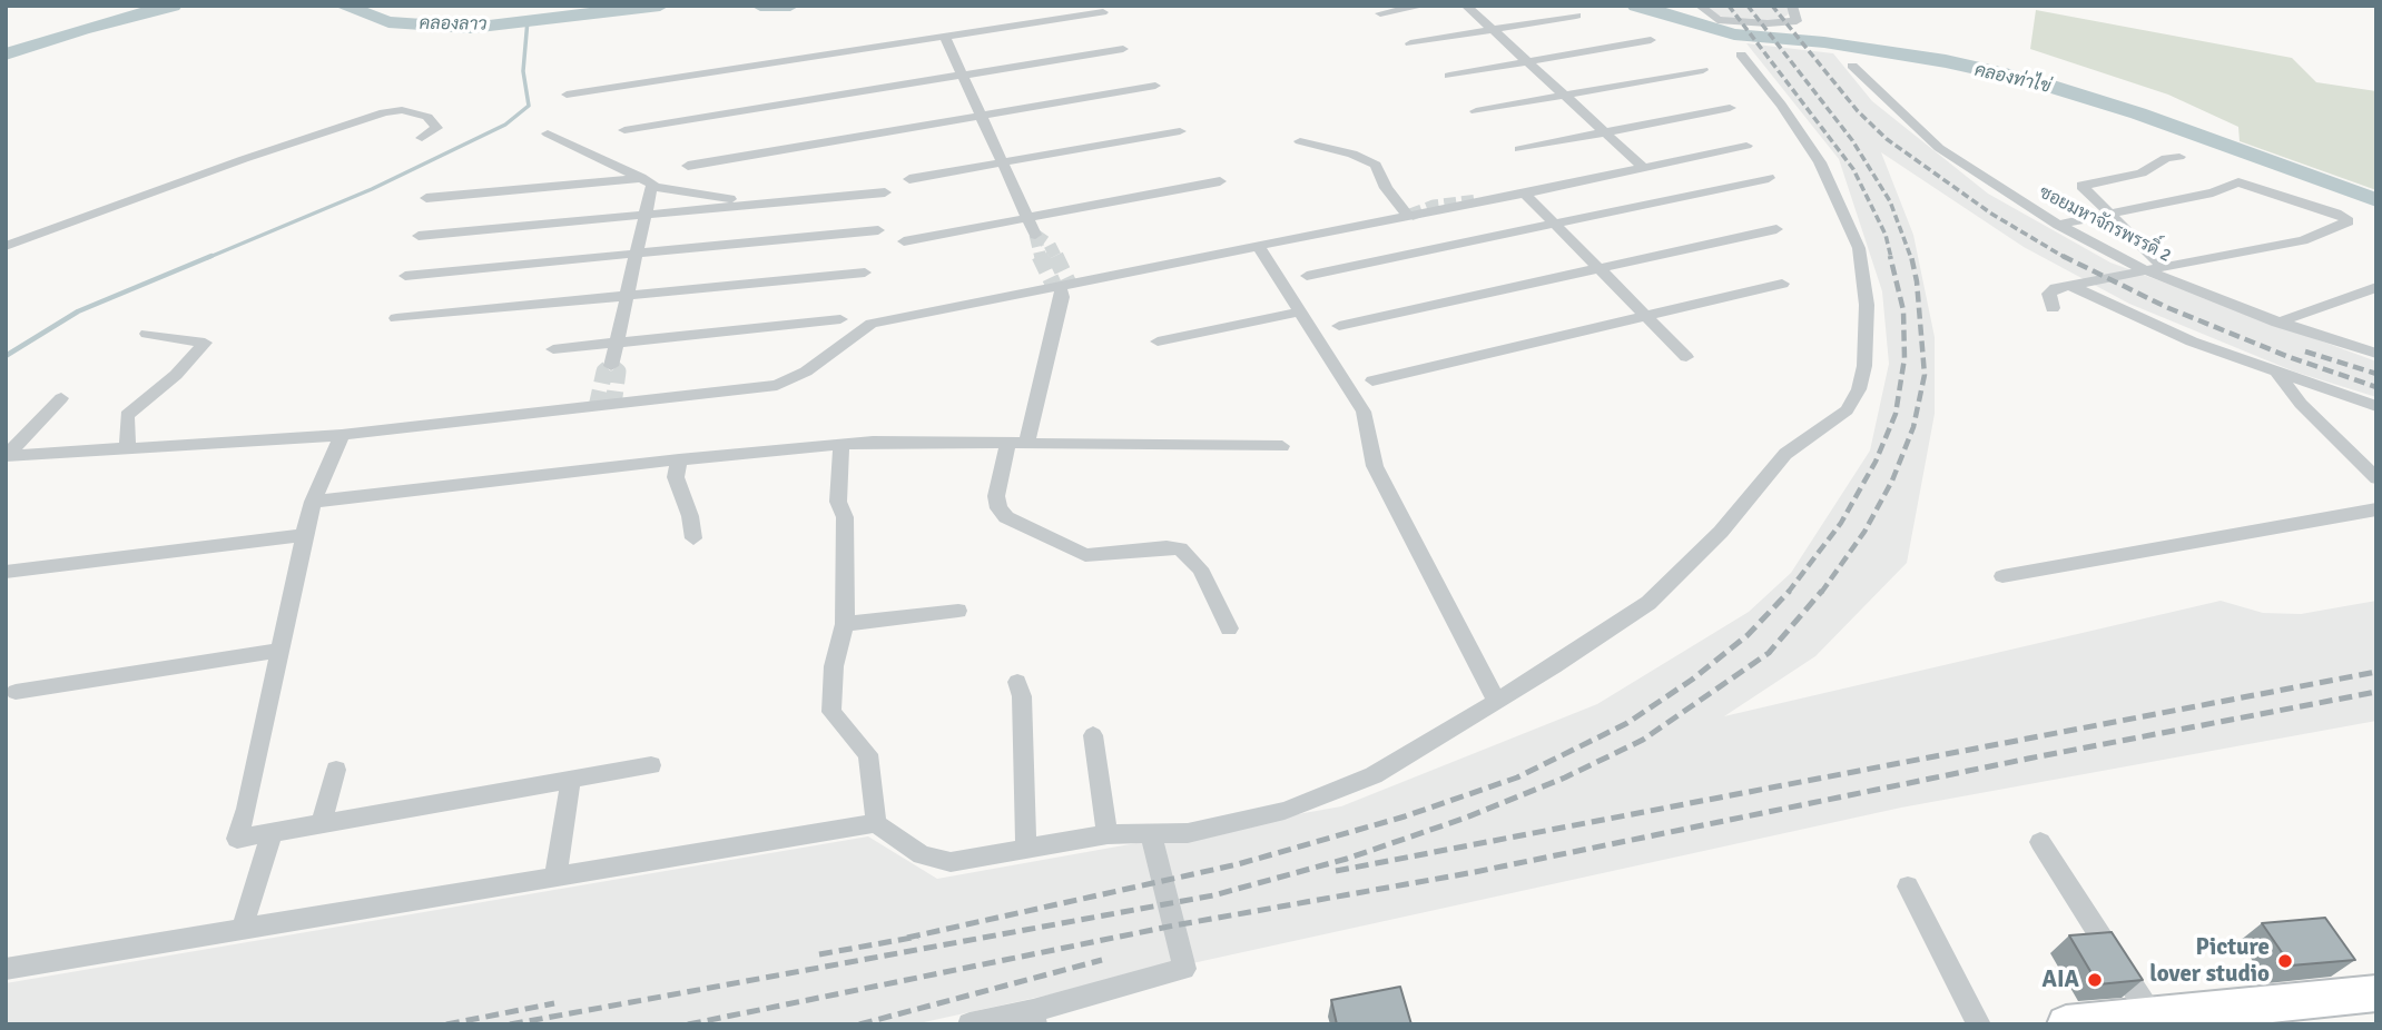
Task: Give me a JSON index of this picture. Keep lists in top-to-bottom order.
{
  "streets": {
    "street": ["ซอยมหาจักรพรรดิ์ 2"]
  },
  "water": ["คลองลาว", "คลองท่าไข่"],
  "places": ["Picture lover studio", "AIA"]
}
